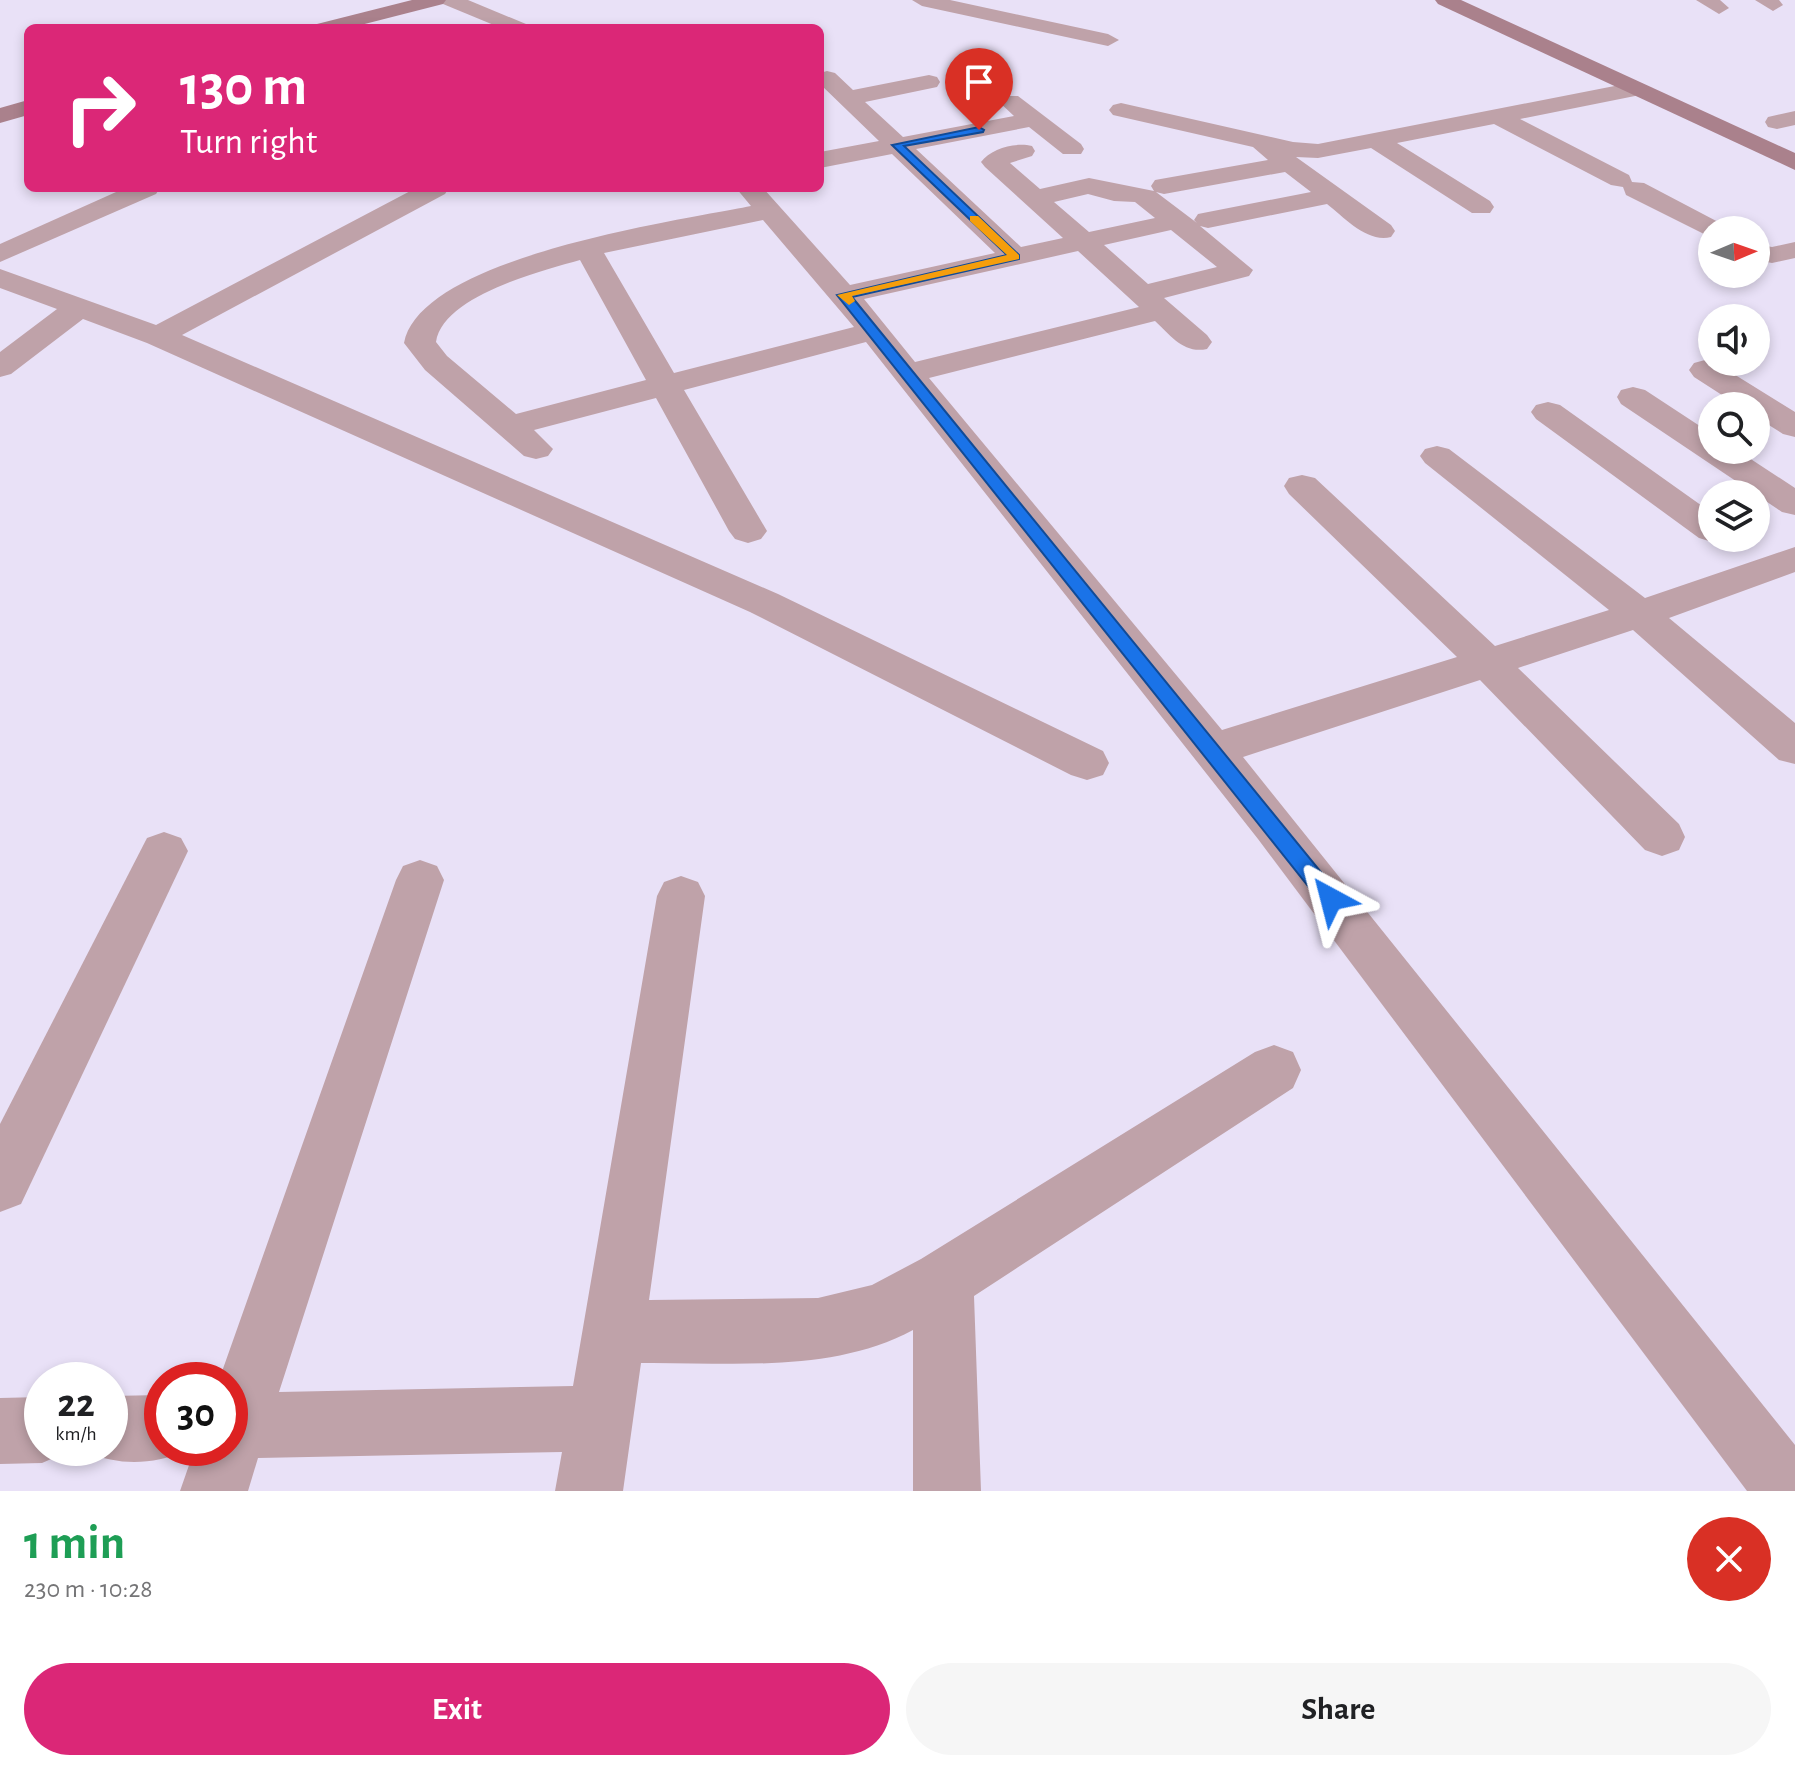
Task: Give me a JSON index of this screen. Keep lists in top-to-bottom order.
{
  "north": "right",
  "page": {
    "turn": ["130 m", "Turn right"],
    "speed": "22 km/h",
    "limit": "30",
    "heading": ["1 min", "230 m · 10:28"],
    "buttons": ["Exit", "Share"]
  }
}
